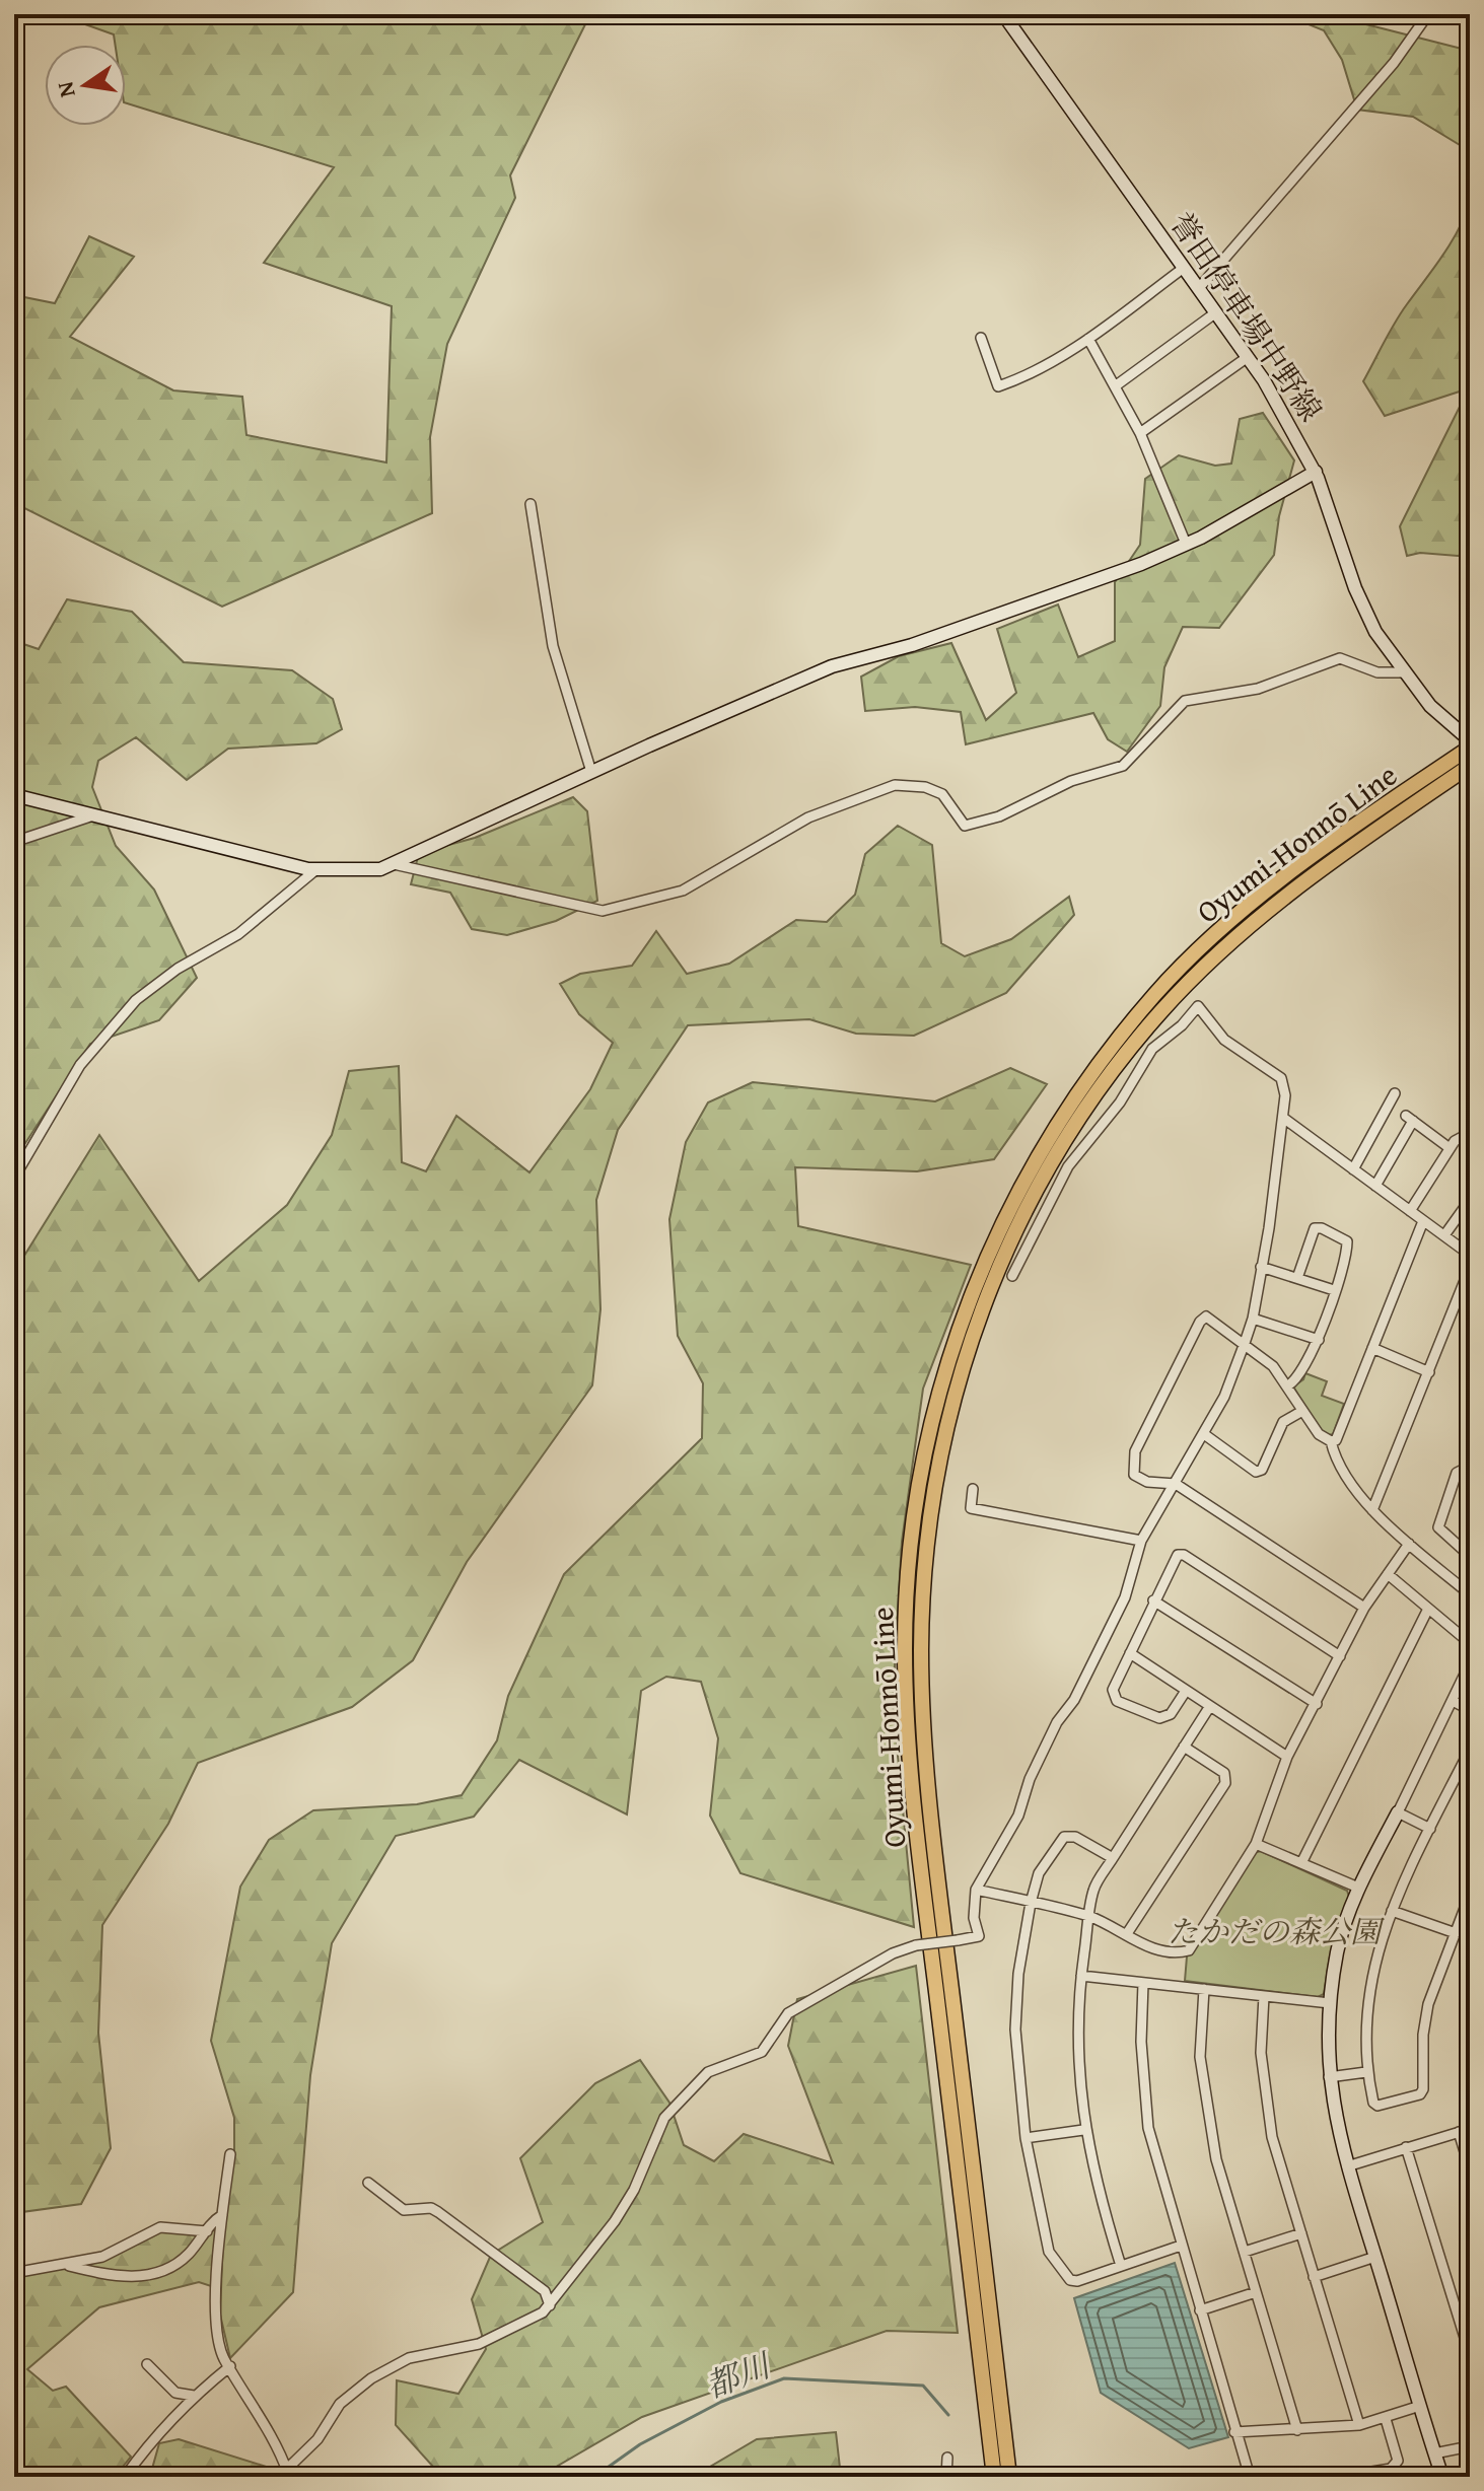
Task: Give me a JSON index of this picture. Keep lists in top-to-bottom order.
{
  "streets": {
    "main road": ["Oyumi-Honnō Line"],
    "street": ["誉田停車場中野線"]
  },
  "crossings": [
    ["誉田停車場中野線", "Oyumi-Honnō Line"]
  ],
  "water": ["都川"],
  "parks": ["たかだの森公園"],
  "north": "left"
}
